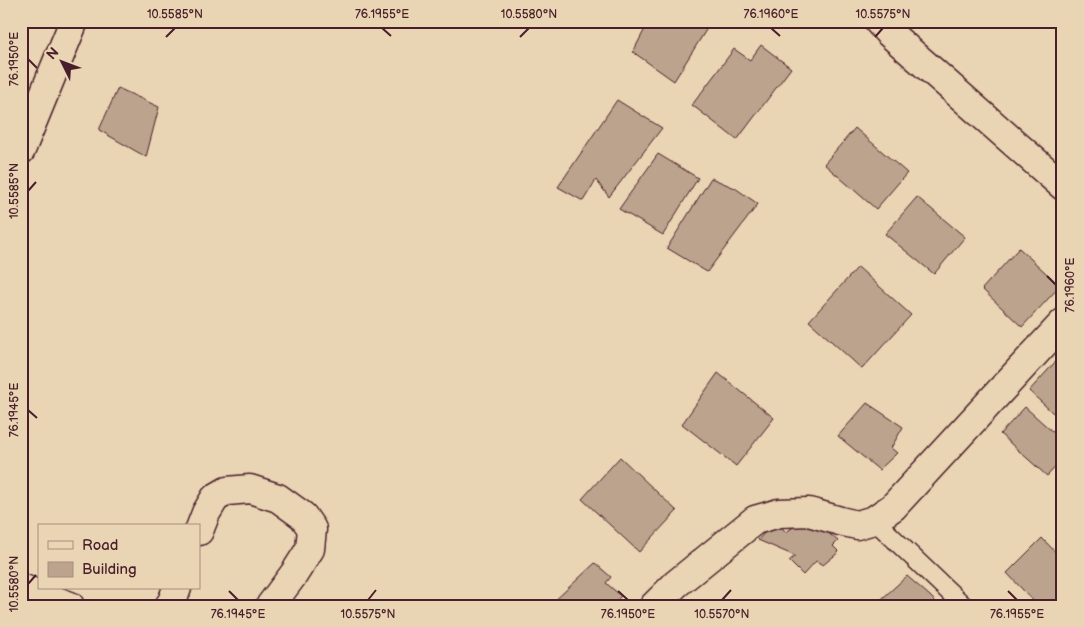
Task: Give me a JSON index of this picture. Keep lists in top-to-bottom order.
{
  "legend": ["Road", "Building"],
  "north": "top left",
  "coordinates": [
    "10.5585°N",
    "76.1955°E",
    "10.5580°N",
    "76.1960°E",
    "10.5575°N",
    "76.1950°E",
    "76.1945°E",
    "10.5570°N"
  ]
}
